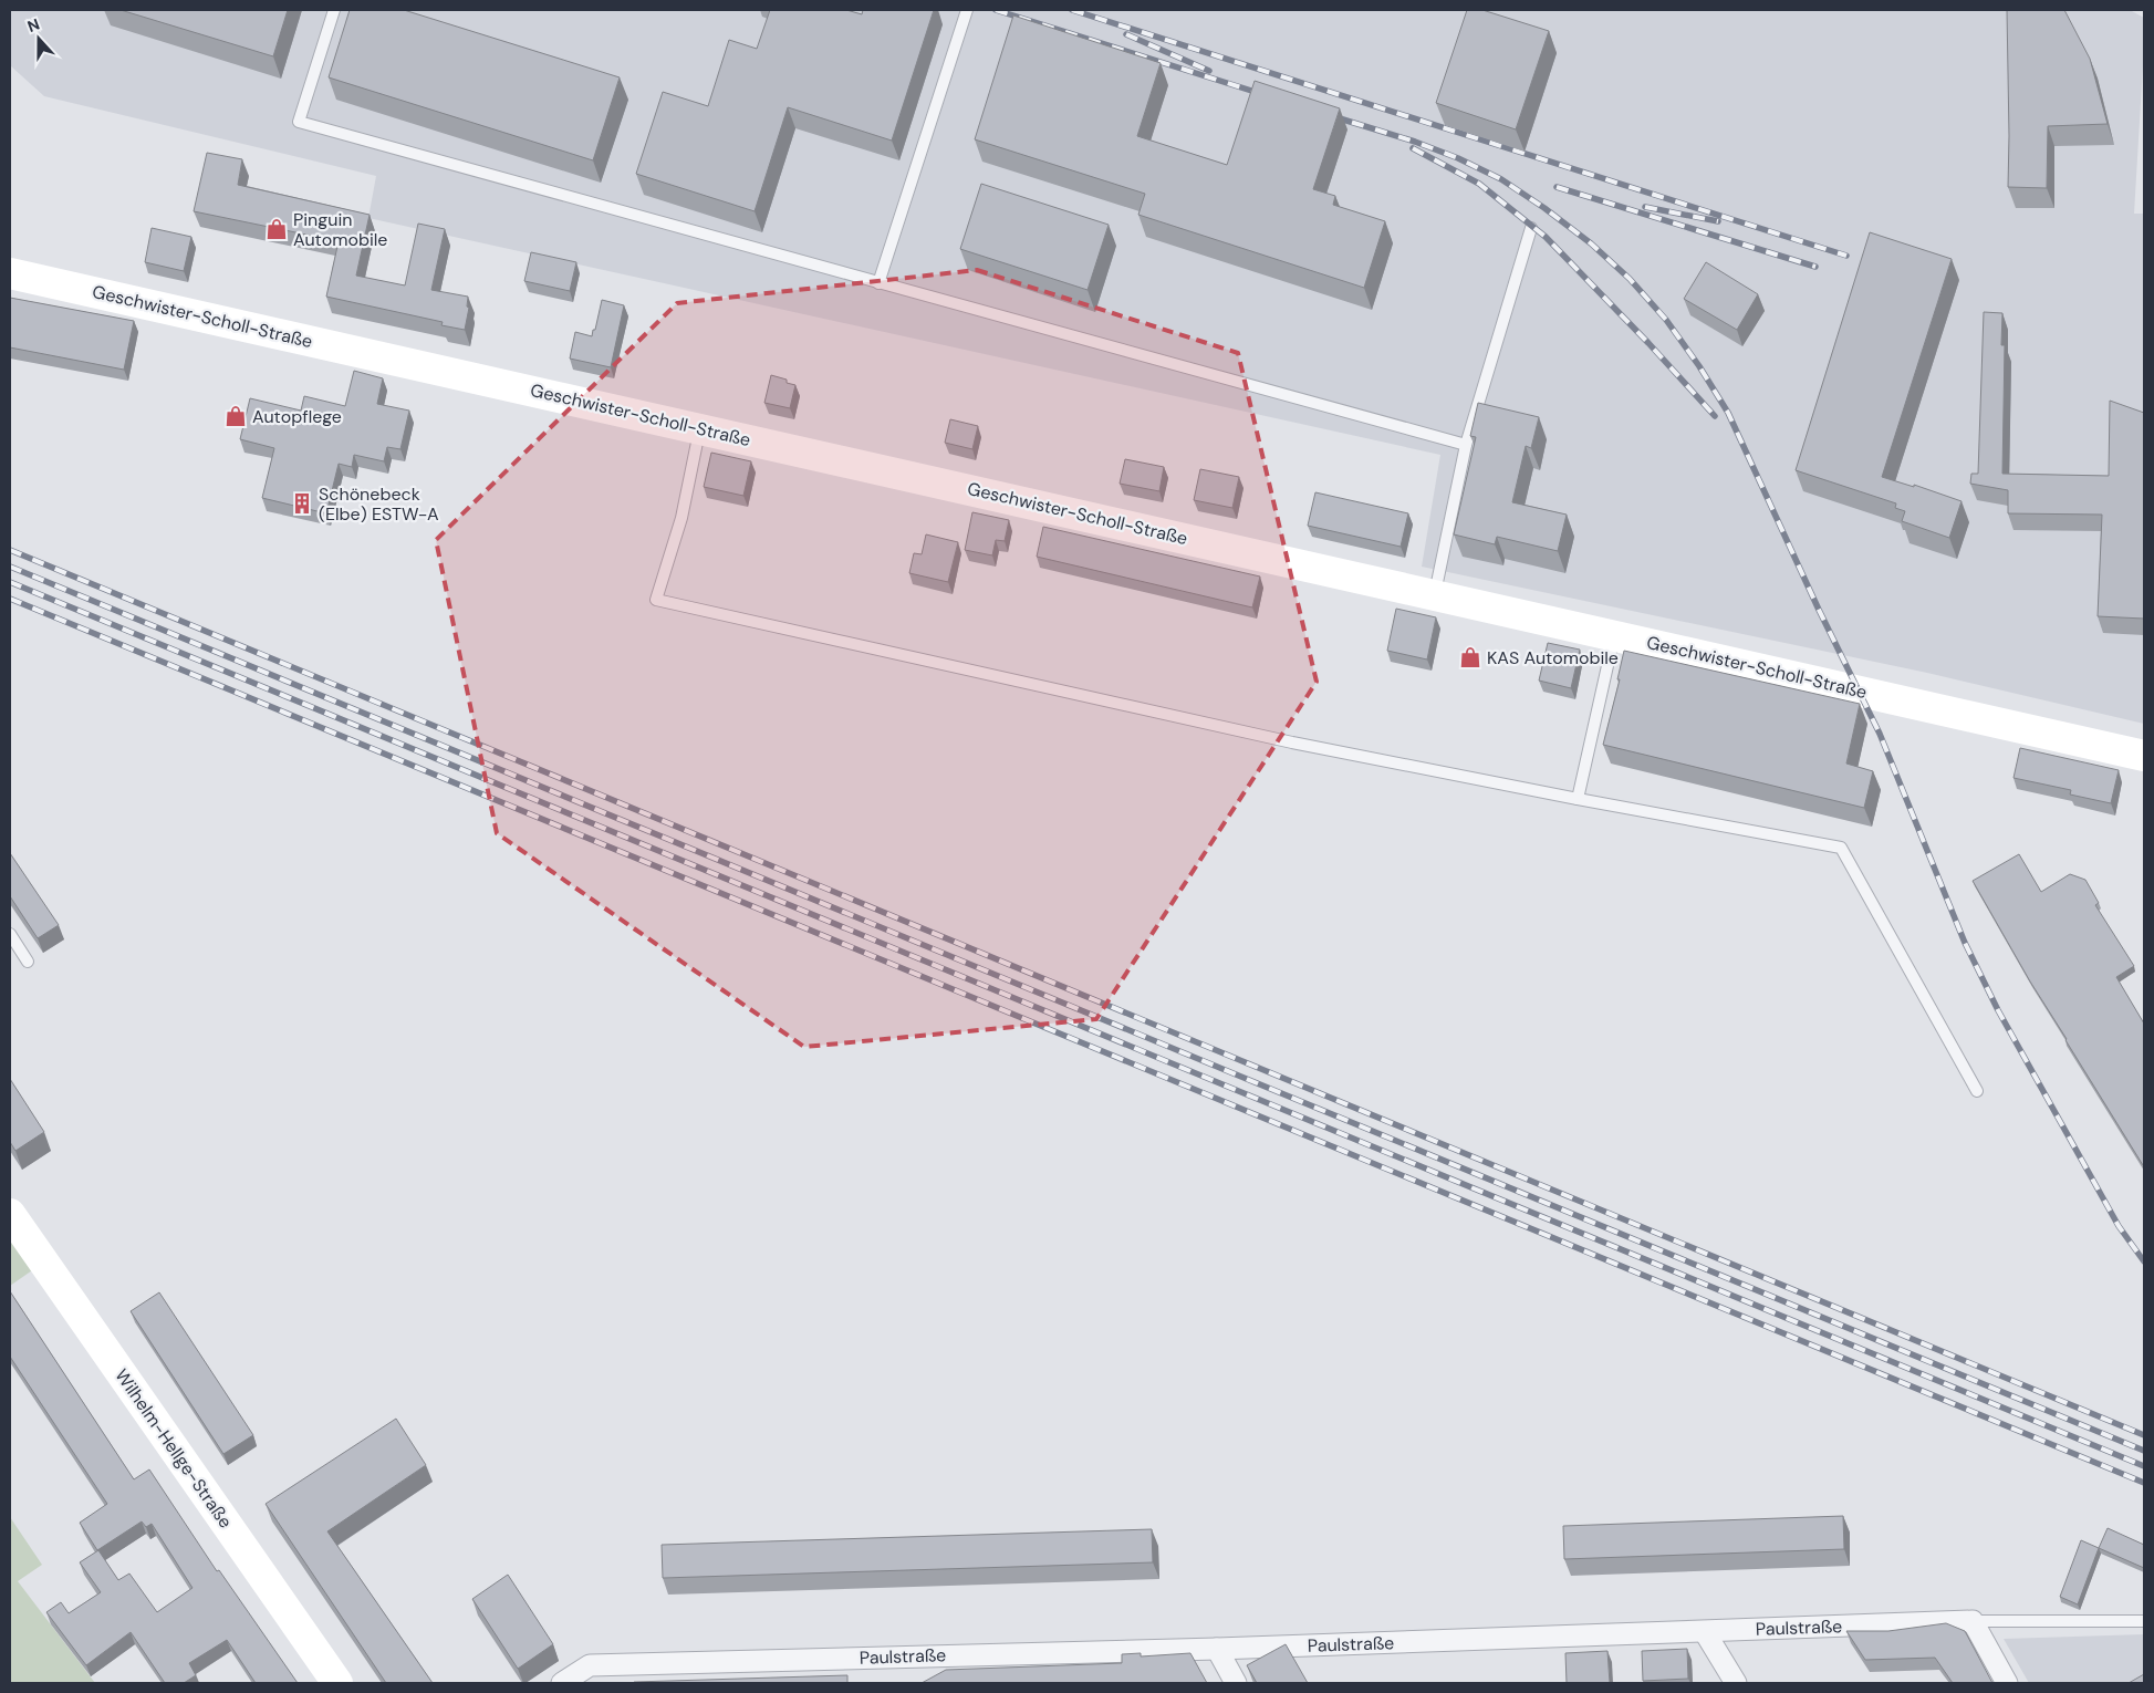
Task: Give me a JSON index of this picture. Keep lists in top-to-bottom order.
{
  "streets": {
    "street": ["Geschwister-Scholl-Straße", "Wilhelm-Hellge-Straße", "Paulstraße"]
  },
  "places": {
    "shop": ["Pinguin Automobile", "Autopflege", "KAS Automobile"],
    "building": ["Schönebeck (Elbe) ESTW-A"]
  },
  "north": "top"
}
